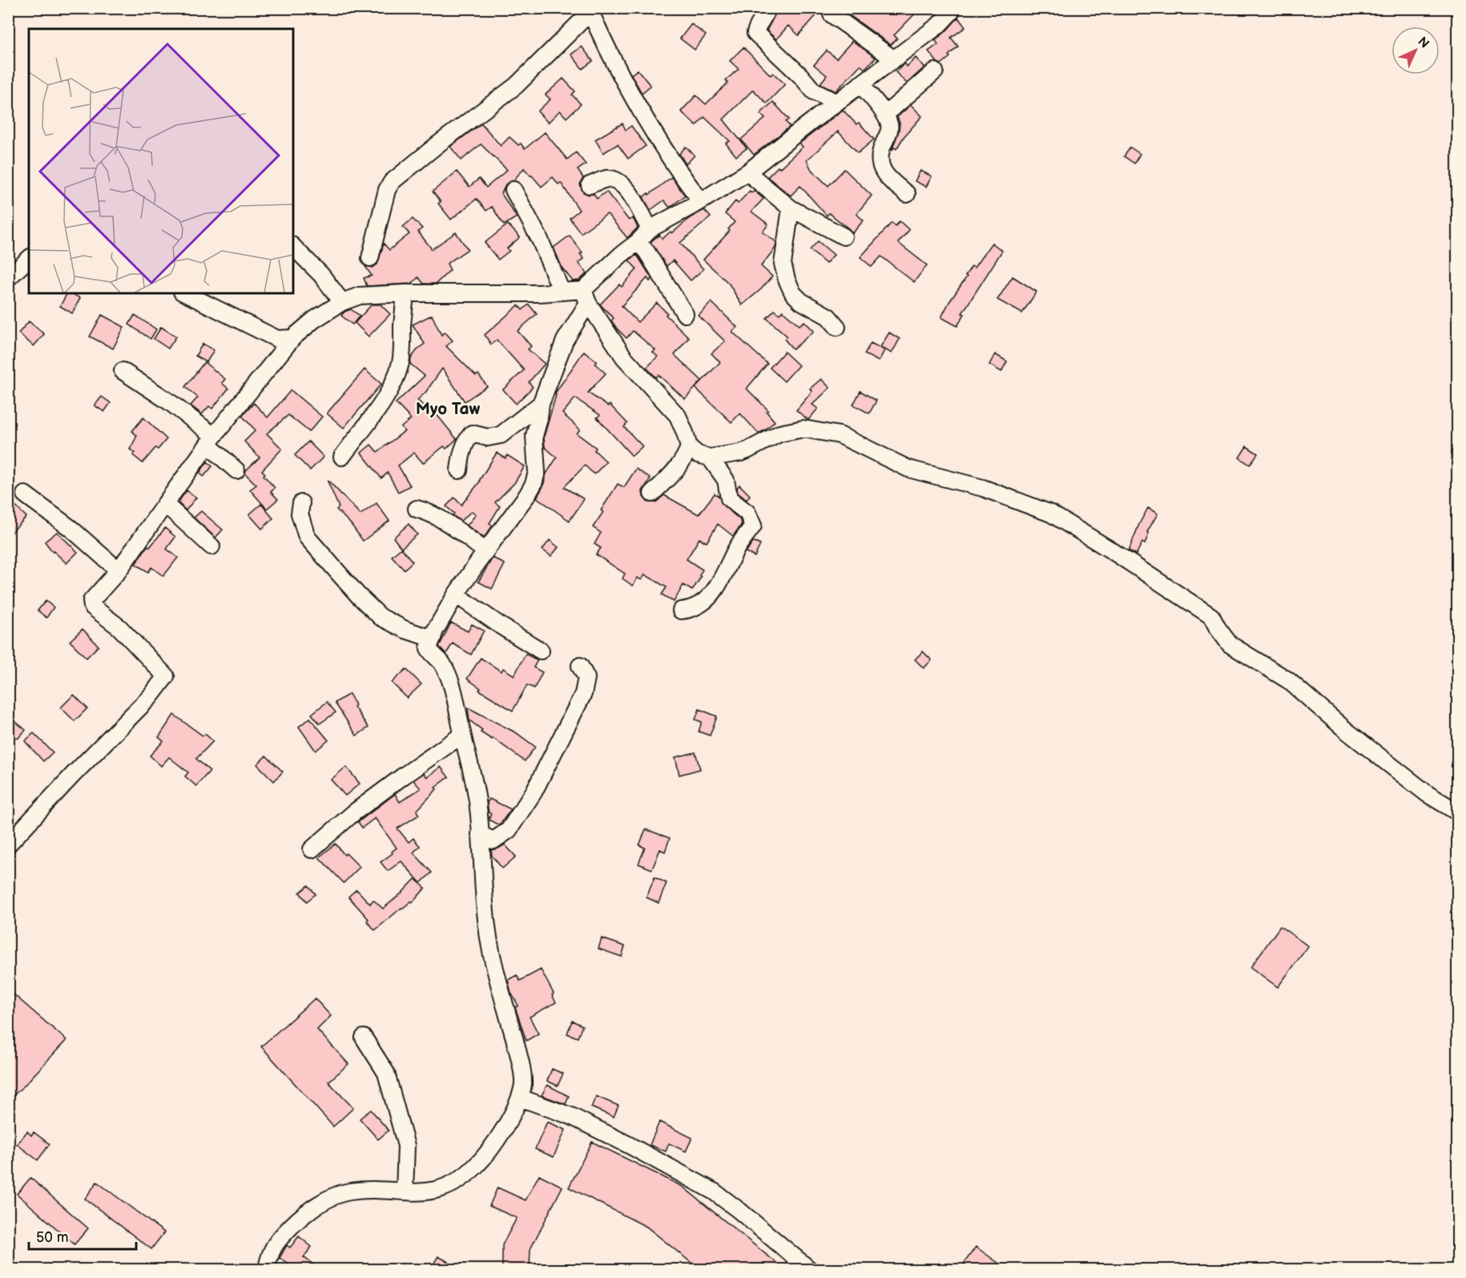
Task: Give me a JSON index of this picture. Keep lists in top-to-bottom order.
{
  "districts": ["Myo Taw"],
  "scale_bar": "50 m",
  "north": "top right"
}
